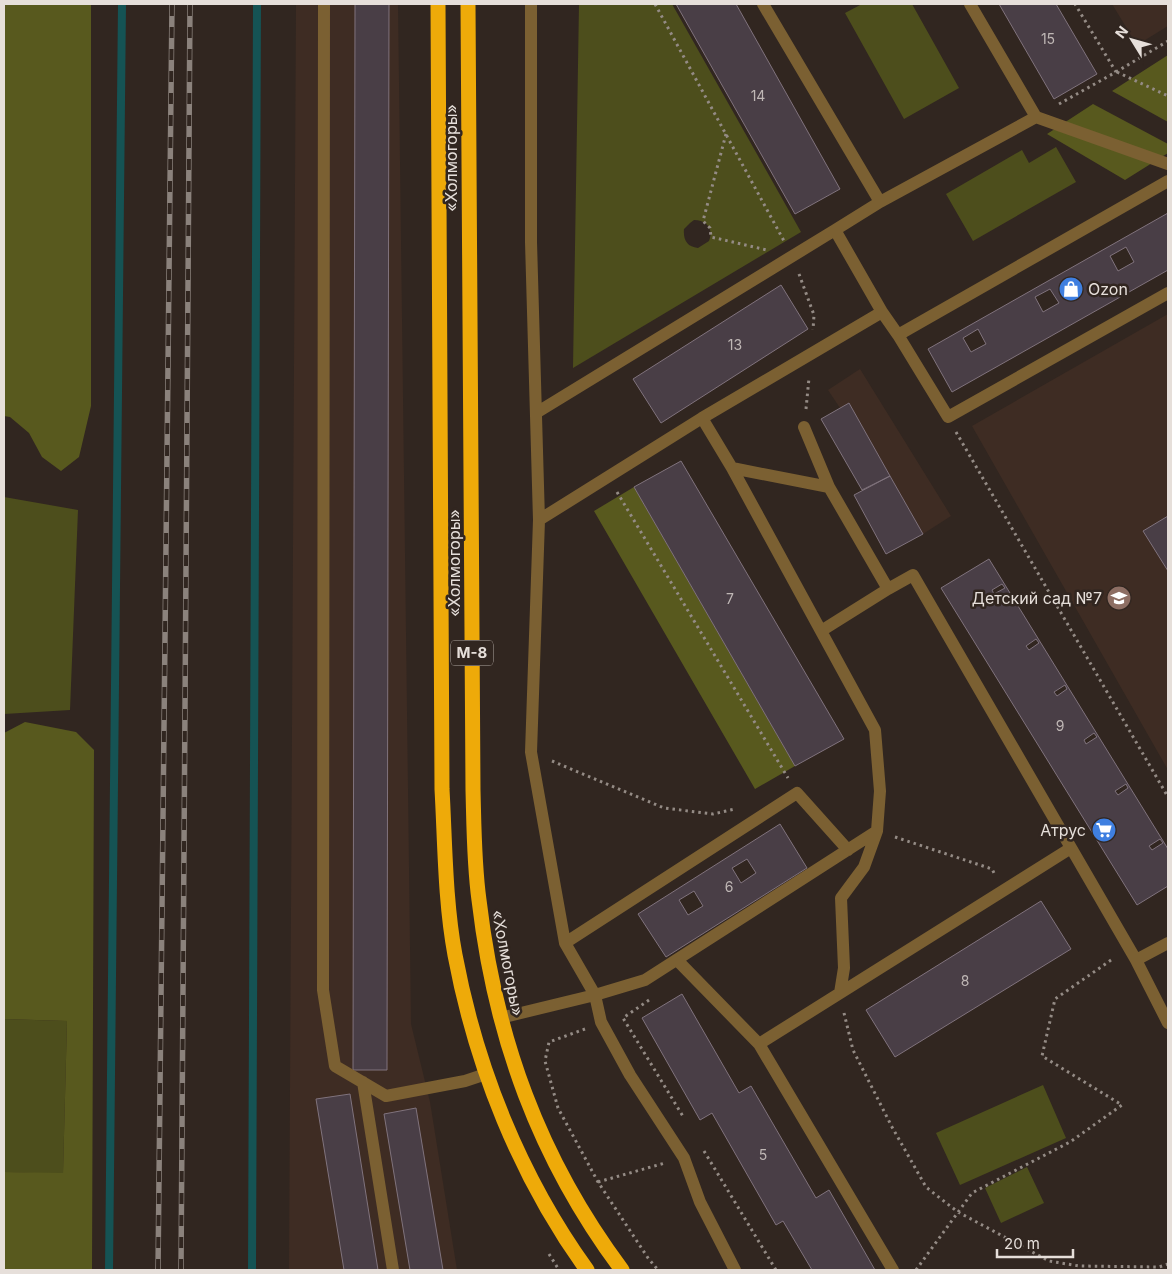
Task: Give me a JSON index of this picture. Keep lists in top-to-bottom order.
{
  "streets": {
    "highway": ["«Холмогоры»", "М-8"]
  },
  "places": {
    "shop": ["Ozon"],
    "school or university": ["Детский сад №7"],
    "supermarket": ["Атрус"]
  },
  "house_numbers": [
    "15",
    "14",
    "13",
    "7",
    "9",
    "6",
    "8",
    "5"
  ],
  "scale_bar": "20 m",
  "north": "top left"
}
